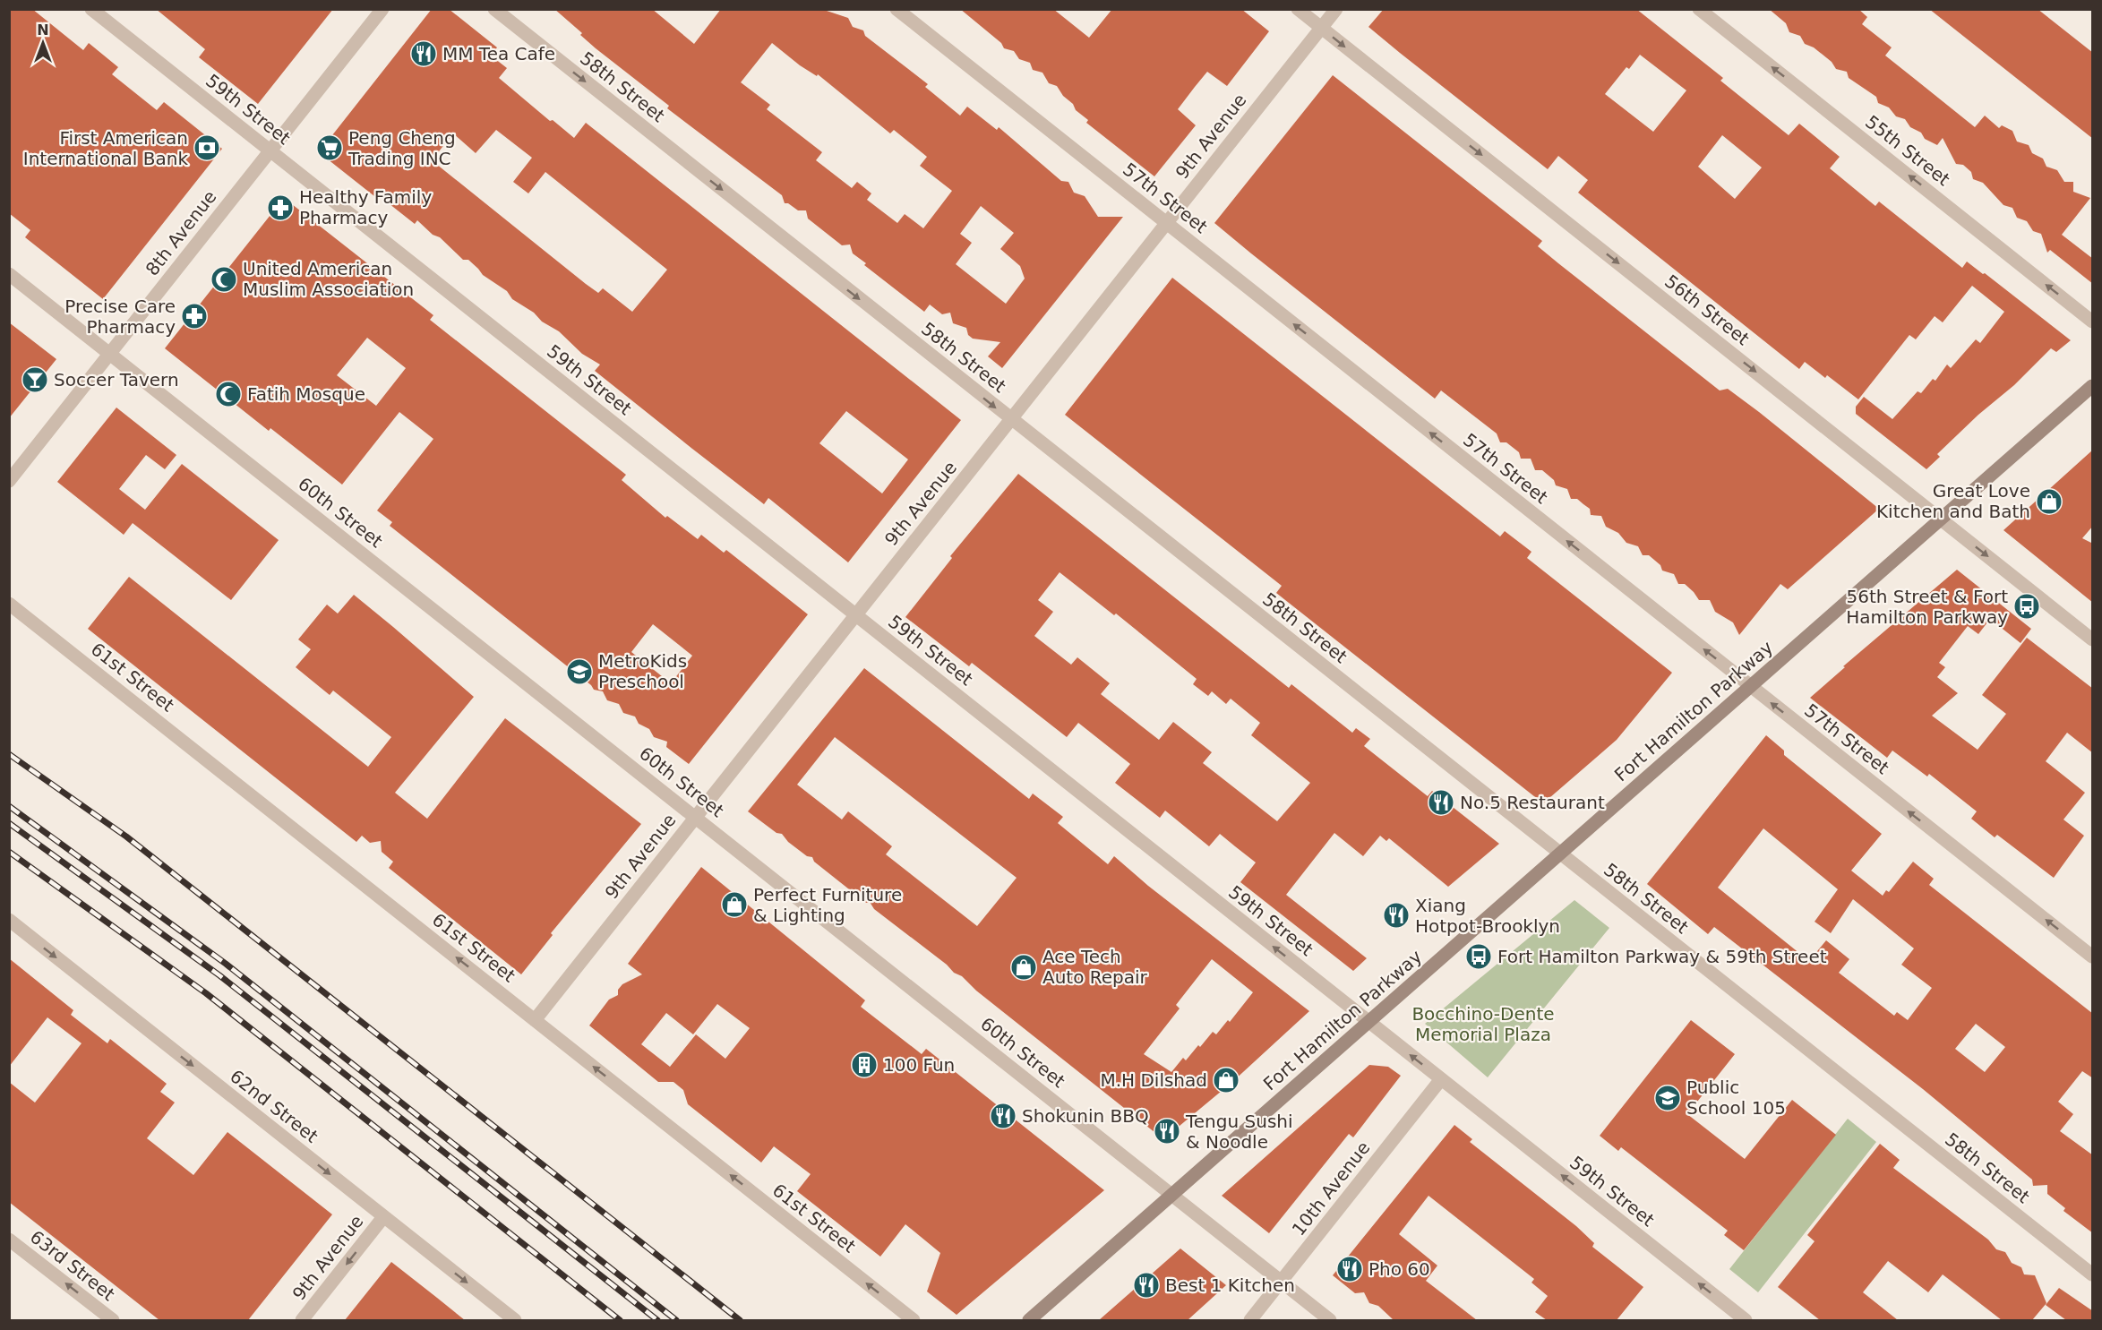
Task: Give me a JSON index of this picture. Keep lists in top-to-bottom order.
{
  "streets": {
    "main road": ["Fort Hamilton Parkway"],
    "street": [
      "58th Street",
      "59th Street",
      "9th Avenue",
      "55th Street",
      "57th Street",
      "8th Avenue",
      "56th Street",
      "60th Street",
      "61st Street",
      "62nd Street",
      "10th Avenue",
      "63rd Street"
    ]
  },
  "crossings": [
    ["58th Street", "9th Avenue"],
    ["58th Street", "Fort Hamilton Parkway"],
    ["59th Street", "9th Avenue"],
    ["59th Street", "8th Avenue"],
    ["59th Street", "Fort Hamilton Parkway"],
    ["59th Street", "10th Avenue"],
    ["9th Avenue", "57th Street"],
    ["9th Avenue", "56th Street"],
    ["9th Avenue", "60th Street"],
    ["9th Avenue", "61st Street"],
    ["9th Avenue", "62nd Street"],
    ["57th Street", "Fort Hamilton Parkway"],
    ["8th Avenue", "60th Street"],
    ["56th Street", "Fort Hamilton Parkway"],
    ["60th Street", "Fort Hamilton Parkway"],
    ["60th Street", "10th Avenue"]
  ],
  "one_way": [
    "59th Street",
    "55th Street",
    "57th Street",
    "56th Street",
    "61st Street",
    "62nd Street",
    "63rd Street"
  ],
  "parks": ["Bocchino-Dente Memorial Plaza"],
  "places": {
    "restaurant": [
      "MM Tea Cafe",
      "No.5 Restaurant",
      "Xiang Hotpot-Brooklyn",
      "Shokunin BBQ",
      "Tengu Sushi & Noodle",
      "Pho 60",
      "Best 1 Kitchen"
    ],
    "bank": ["First American International Bank"],
    "supermarket": ["Peng Cheng Trading INC"],
    "pharmacy": ["Healthy Family Pharmacy", "Precise Care Pharmacy"],
    "mosque": ["United American Muslim Association", "Fatih Mosque"],
    "bar": ["Soccer Tavern"],
    "shop": [
      "Great Love Kitchen and Bath",
      "Perfect Furniture & Lighting",
      "Ace Tech Auto Repair",
      "M.H Dilshad"
    ],
    "bus stop": ["56th Street & Fort Hamilton Parkway", "Fort Hamilton Parkway & 59th Street"],
    "school or university": ["MetroKids Preschool", "Public School 105"],
    "building": ["100 Fun"]
  },
  "north": "top"
}
